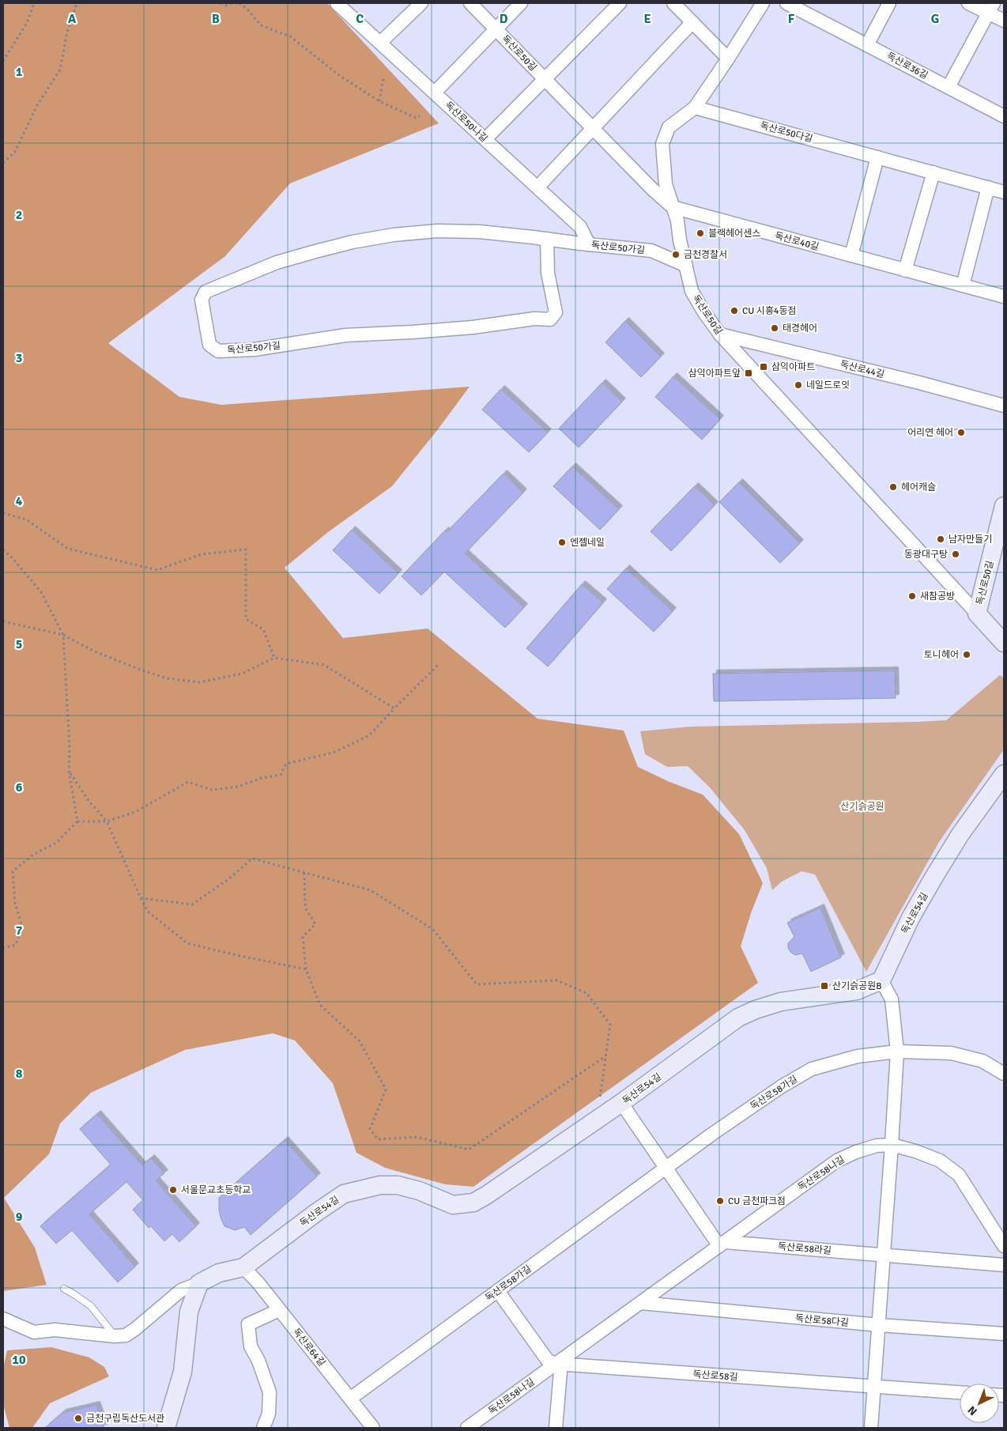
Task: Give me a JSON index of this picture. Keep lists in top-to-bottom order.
{
  "streets": {
    "street": [
      "독산로50길",
      "독산로36길",
      "독산로50나길",
      "독산로50다길",
      "독산로40길",
      "독산로50가길",
      "독산로44길",
      "독산로54길",
      "독산로58가길",
      "독산로58나길",
      "독산로58라길",
      "독산로58다길",
      "독산로64길",
      "독산로58길"
    ]
  },
  "crossings": [
    ["독산로50길", "독산로40길"],
    ["독산로50길", "독산로50가길"],
    ["독산로50길", "독산로44길"],
    ["독산로50나길", "독산로50가길"],
    ["독산로54길", "독산로64길"],
    ["독산로58가길", "독산로64길"],
    ["독산로58나길", "독산로58라길"],
    ["독산로58나길", "독산로58다길"],
    ["독산로58나길", "독산로58길"]
  ],
  "parks": ["산기슭공원"],
  "places": {
    "other": [
      "블랙헤어센스",
      "금천경찰서",
      "CU 시흥4동점",
      "태경헤어",
      "네일드로잇",
      "어리연 헤어",
      "헤어캐슬",
      "남자만들기",
      "엔젤네일",
      "동광대구탕",
      "새참공방",
      "토니헤어",
      "서울문교초등학교",
      "CU 금천파크점",
      "금천구립독산도서관"
    ],
    "transit": ["삼익아파트", "삼익아파트앞", "산기슭공원B"]
  },
  "north": "bottom left",
  "grid": {
    "columns": [
      "A",
      "B",
      "C",
      "D",
      "E",
      "F",
      "G"
    ],
    "rows": [
      "1",
      "2",
      "3",
      "4",
      "5",
      "6",
      "7",
      "8",
      "9",
      "10"
    ]
  }
}
